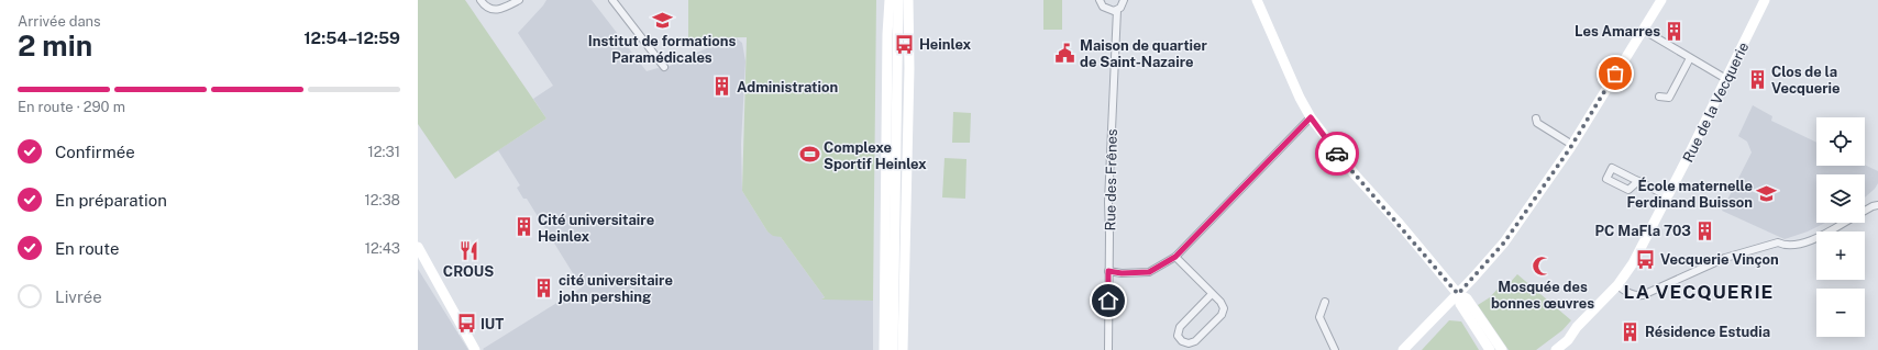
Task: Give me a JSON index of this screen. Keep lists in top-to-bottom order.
{
  "streets": {
    "main road": ["Rue de la Vecquerie"],
    "street": ["Rue des Frênes"]
  },
  "districts": ["LA VECQUERIE"],
  "places": {
    "school or university": ["Institut de formations Paramédicales", "École maternelle Ferdinand Buisson"],
    "building": [
      "Les Amarres",
      "Clos de la Vecquerie",
      "Administration",
      "Cité universitaire Heinlex",
      "PC MaFla 703",
      "cité universitaire john pershing",
      "Résidence Estudia"
    ],
    "bus stop": ["Heinlex", "Vecquerie Vinçon", "IUT"],
    "public building": ["Maison de quartier de Saint-Nazaire"],
    "sports": ["Complexe Sportif Heinlex"],
    "restaurant": ["CROUS"],
    "mosque": ["Mosquée des bonnes œuvres"]
  },
  "page": {
    "heading": ["2 min", "Arrivée dans", "12:54–12:59"],
    "bar": "En route · 290 m",
    "map_buttons": ["+", "−"],
    "list": [
      ["Confirmée", "12:31"],
      ["En préparation", "12:38"],
      ["En route", "12:43"],
      "Livrée"
    ]
  }
}
